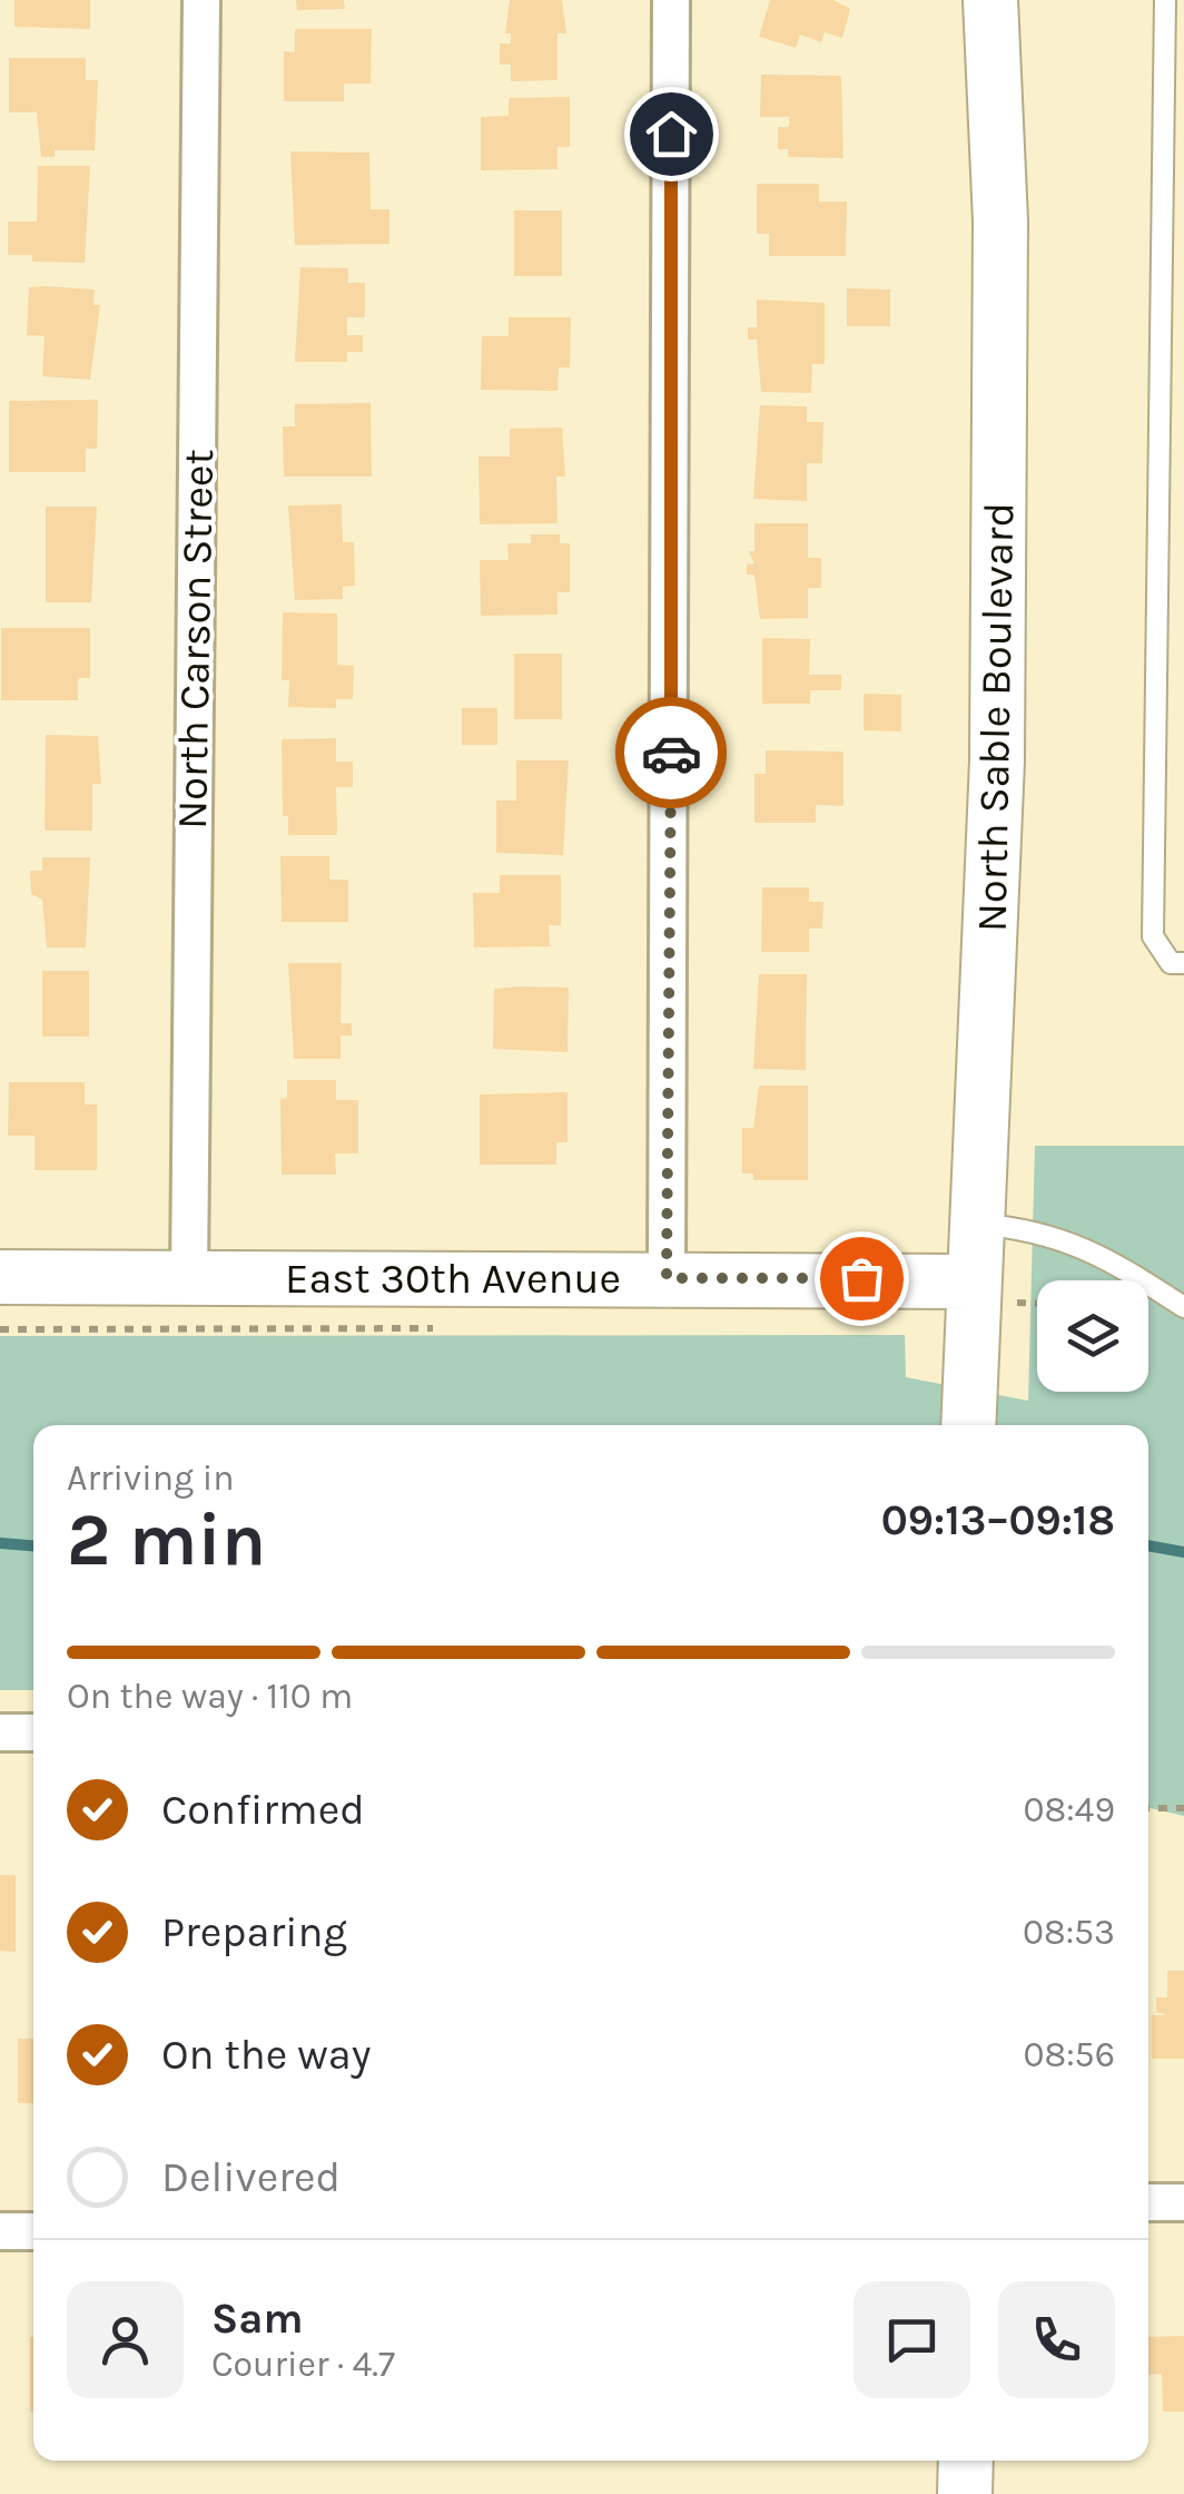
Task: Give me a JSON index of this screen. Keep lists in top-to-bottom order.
{
  "streets": {
    "street": ["North Carson Street", "North Sable Boulevard", "East 30th Avenue"]
  },
  "crossings": [
    ["North Carson Street", "East 30th Avenue"],
    ["North Sable Boulevard", "East 30th Avenue"]
  ],
  "page": {
    "heading": ["2 min", "Arriving in", "09:13–09:18"],
    "panel": ["Sam", "Courier · 4.7"],
    "bar": "On the way · 110 m",
    "list": [
      ["Confirmed", "08:49"],
      ["Preparing", "08:53"],
      ["On the way", "08:56"],
      "Delivered"
    ]
  }
}
